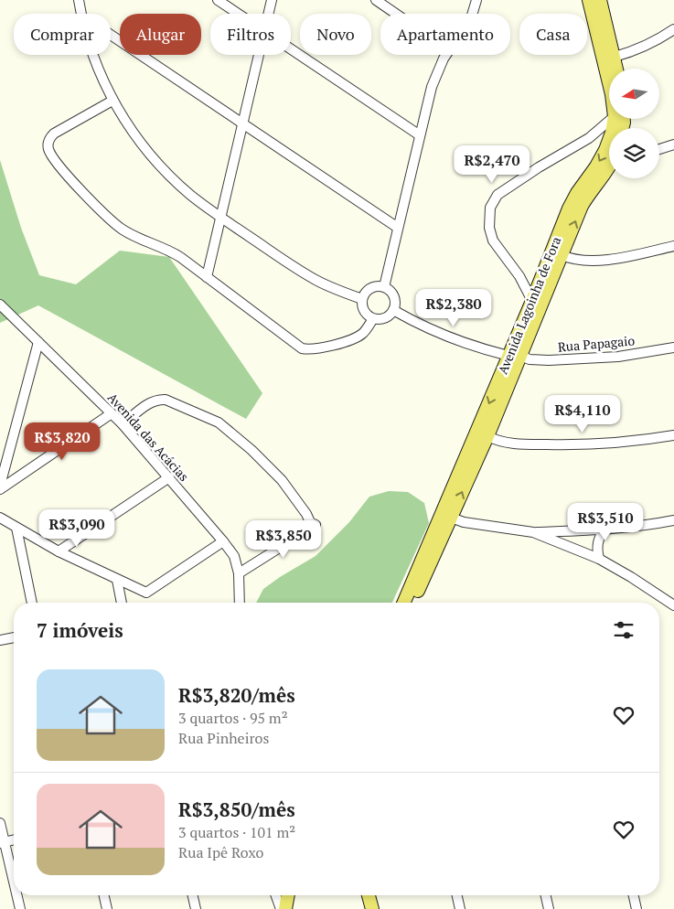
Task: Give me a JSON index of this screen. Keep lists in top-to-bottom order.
{
  "streets": {
    "main road": ["Avenida Lagoinha de Fora"],
    "street": ["Rua Papagaio", "Avenida das Acácias"]
  },
  "crossings": [
    ["Avenida Lagoinha de Fora", "Rua Papagaio"]
  ],
  "north": "left",
  "page": {
    "chip": [
      "Comprar",
      "Alugar",
      "Filtros",
      "Novo",
      "Apartamento",
      "Casa"
    ],
    "price": [
      "R$2,470",
      "R$2,380",
      "R$4,110",
      "R$3,820",
      "R$3,510",
      "R$3,090",
      "R$3,850"
    ],
    "heading": "7 imóveis",
    "list": [
      {
        "name": "R$3,820/mês",
        "note": "3 quartos · 95 m² · Rua Pinheiros"
      },
      {
        "name": "R$3,850/mês",
        "note": "3 quartos · 101 m² · Rua Ipê Roxo"
      }
    ]
  }
}
